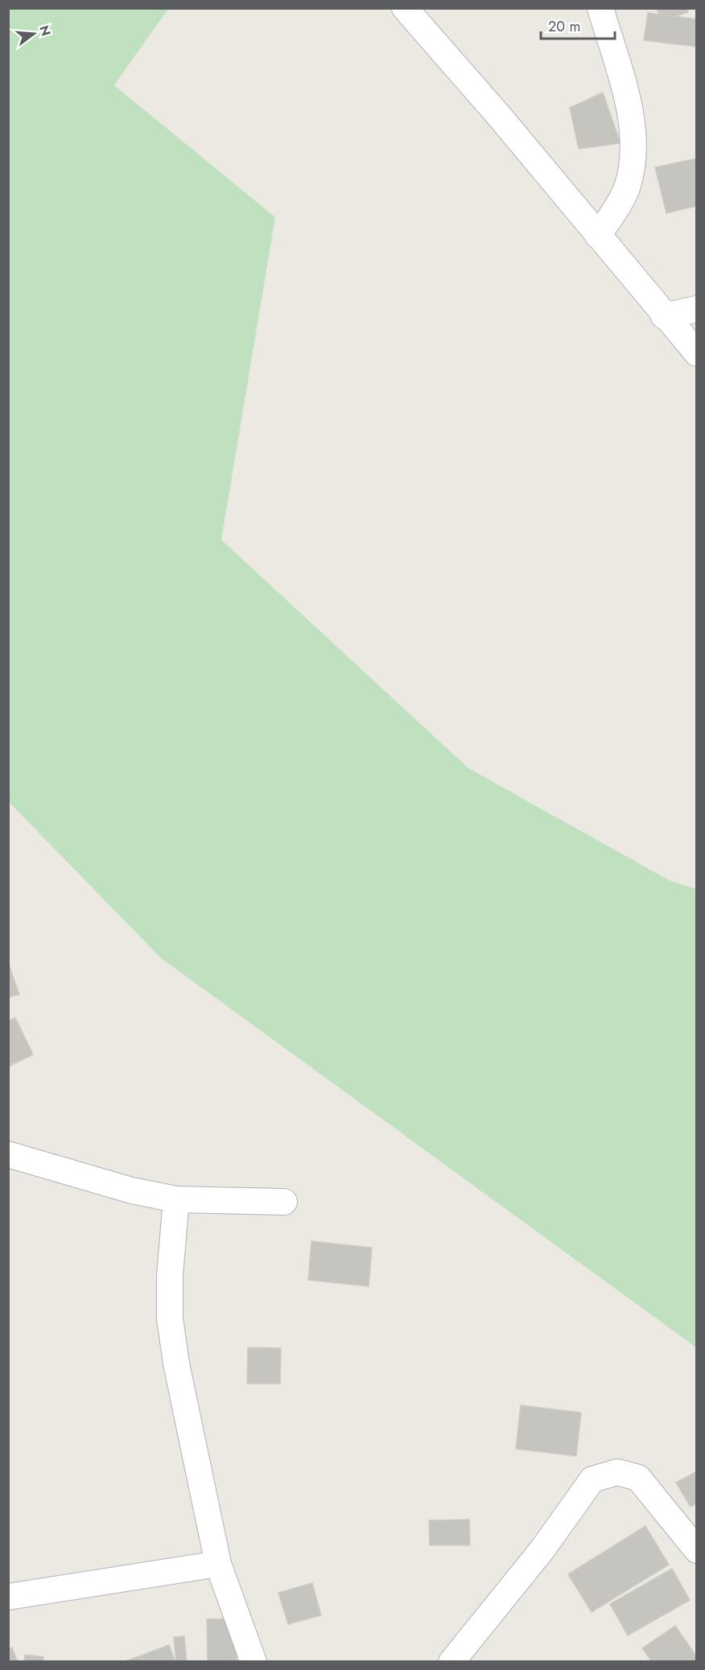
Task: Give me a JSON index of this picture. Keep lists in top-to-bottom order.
{
  "scale_bar": "20 m",
  "north": "right"
}
